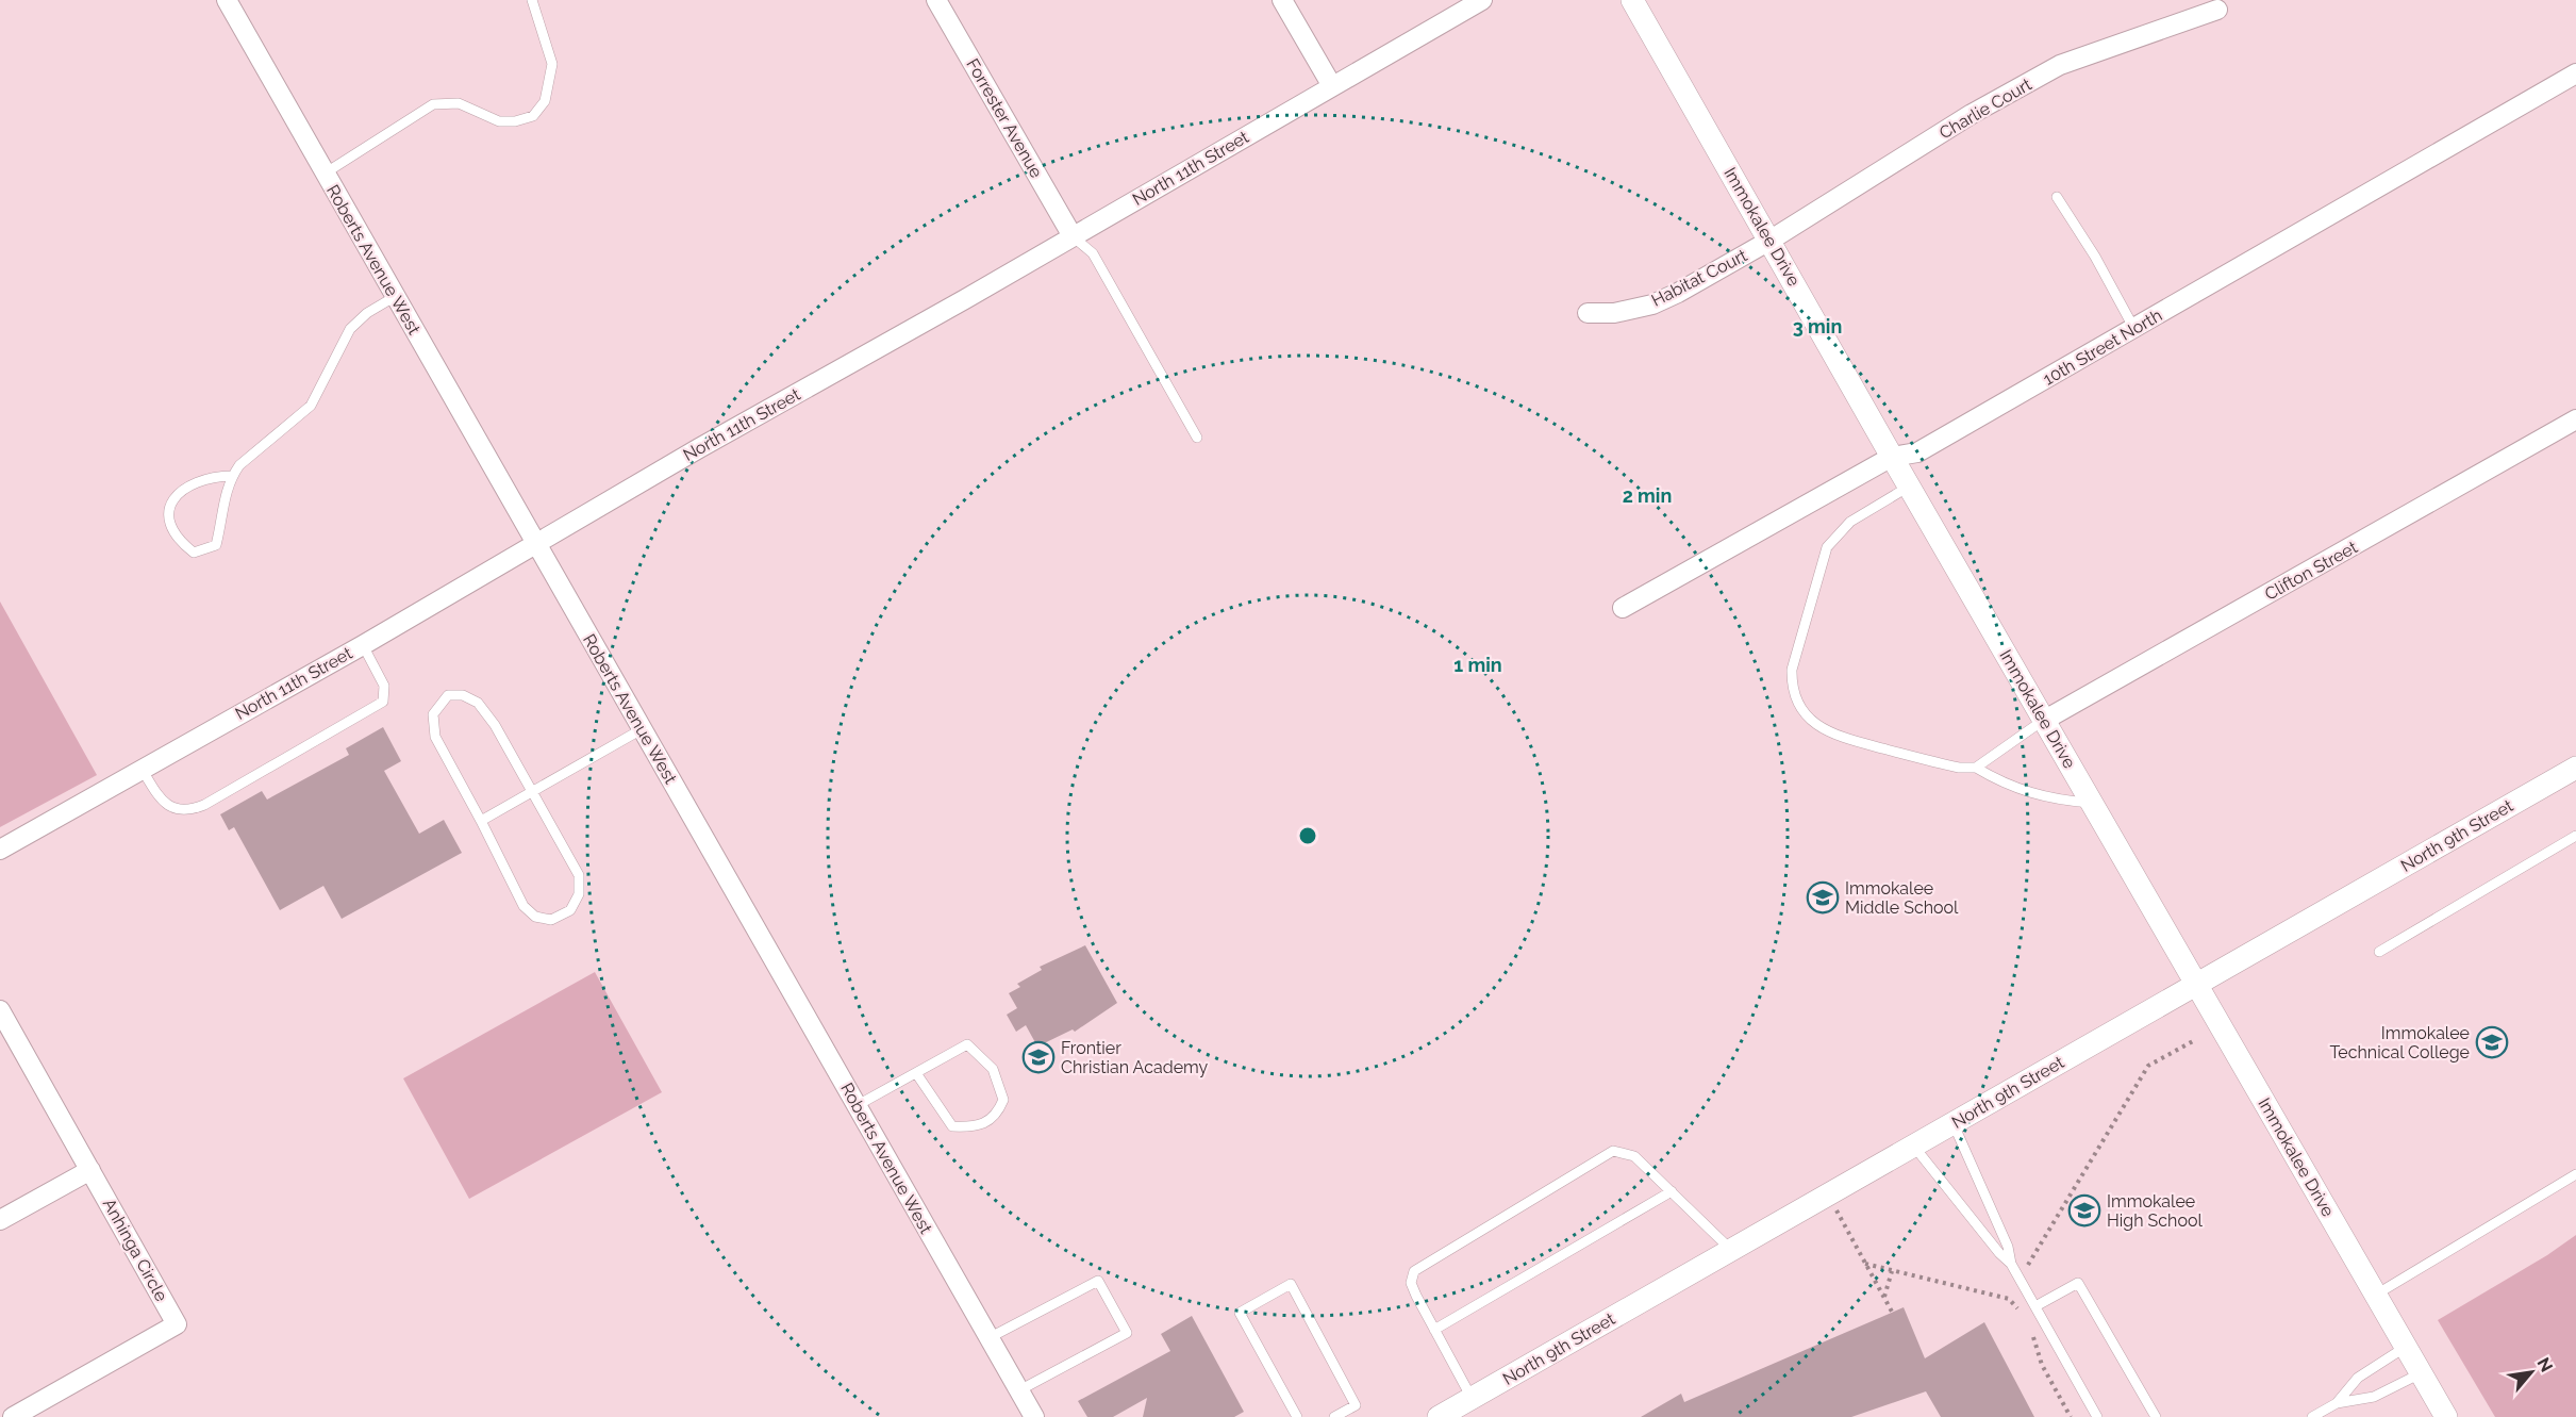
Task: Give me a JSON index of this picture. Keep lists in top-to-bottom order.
{
  "streets": {
    "street": [
      "Charlie Court",
      "Forrester Avenue",
      "North 11th Street",
      "Immokalee Drive",
      "Roberts Avenue West",
      "Habitat Court",
      "10th Street North",
      "Clifton Street",
      "North 9th Street",
      "Anhinga Circle"
    ]
  },
  "crossings": [
    ["Charlie Court", "Immokalee Drive"],
    ["Charlie Court", "Habitat Court"],
    ["Forrester Avenue", "North 11th Street"],
    ["North 11th Street", "Roberts Avenue West"],
    ["Immokalee Drive", "Habitat Court"],
    ["Immokalee Drive", "10th Street North"],
    ["Immokalee Drive", "Clifton Street"],
    ["Immokalee Drive", "North 9th Street"]
  ],
  "places": {
    "school or university": [
      "Immokalee Middle School",
      "Immokalee Technical College",
      "Frontier Christian Academy",
      "Immokalee High School"
    ]
  },
  "north": "top right",
  "rings": ["3 min", "2 min", "1 min"]
}
